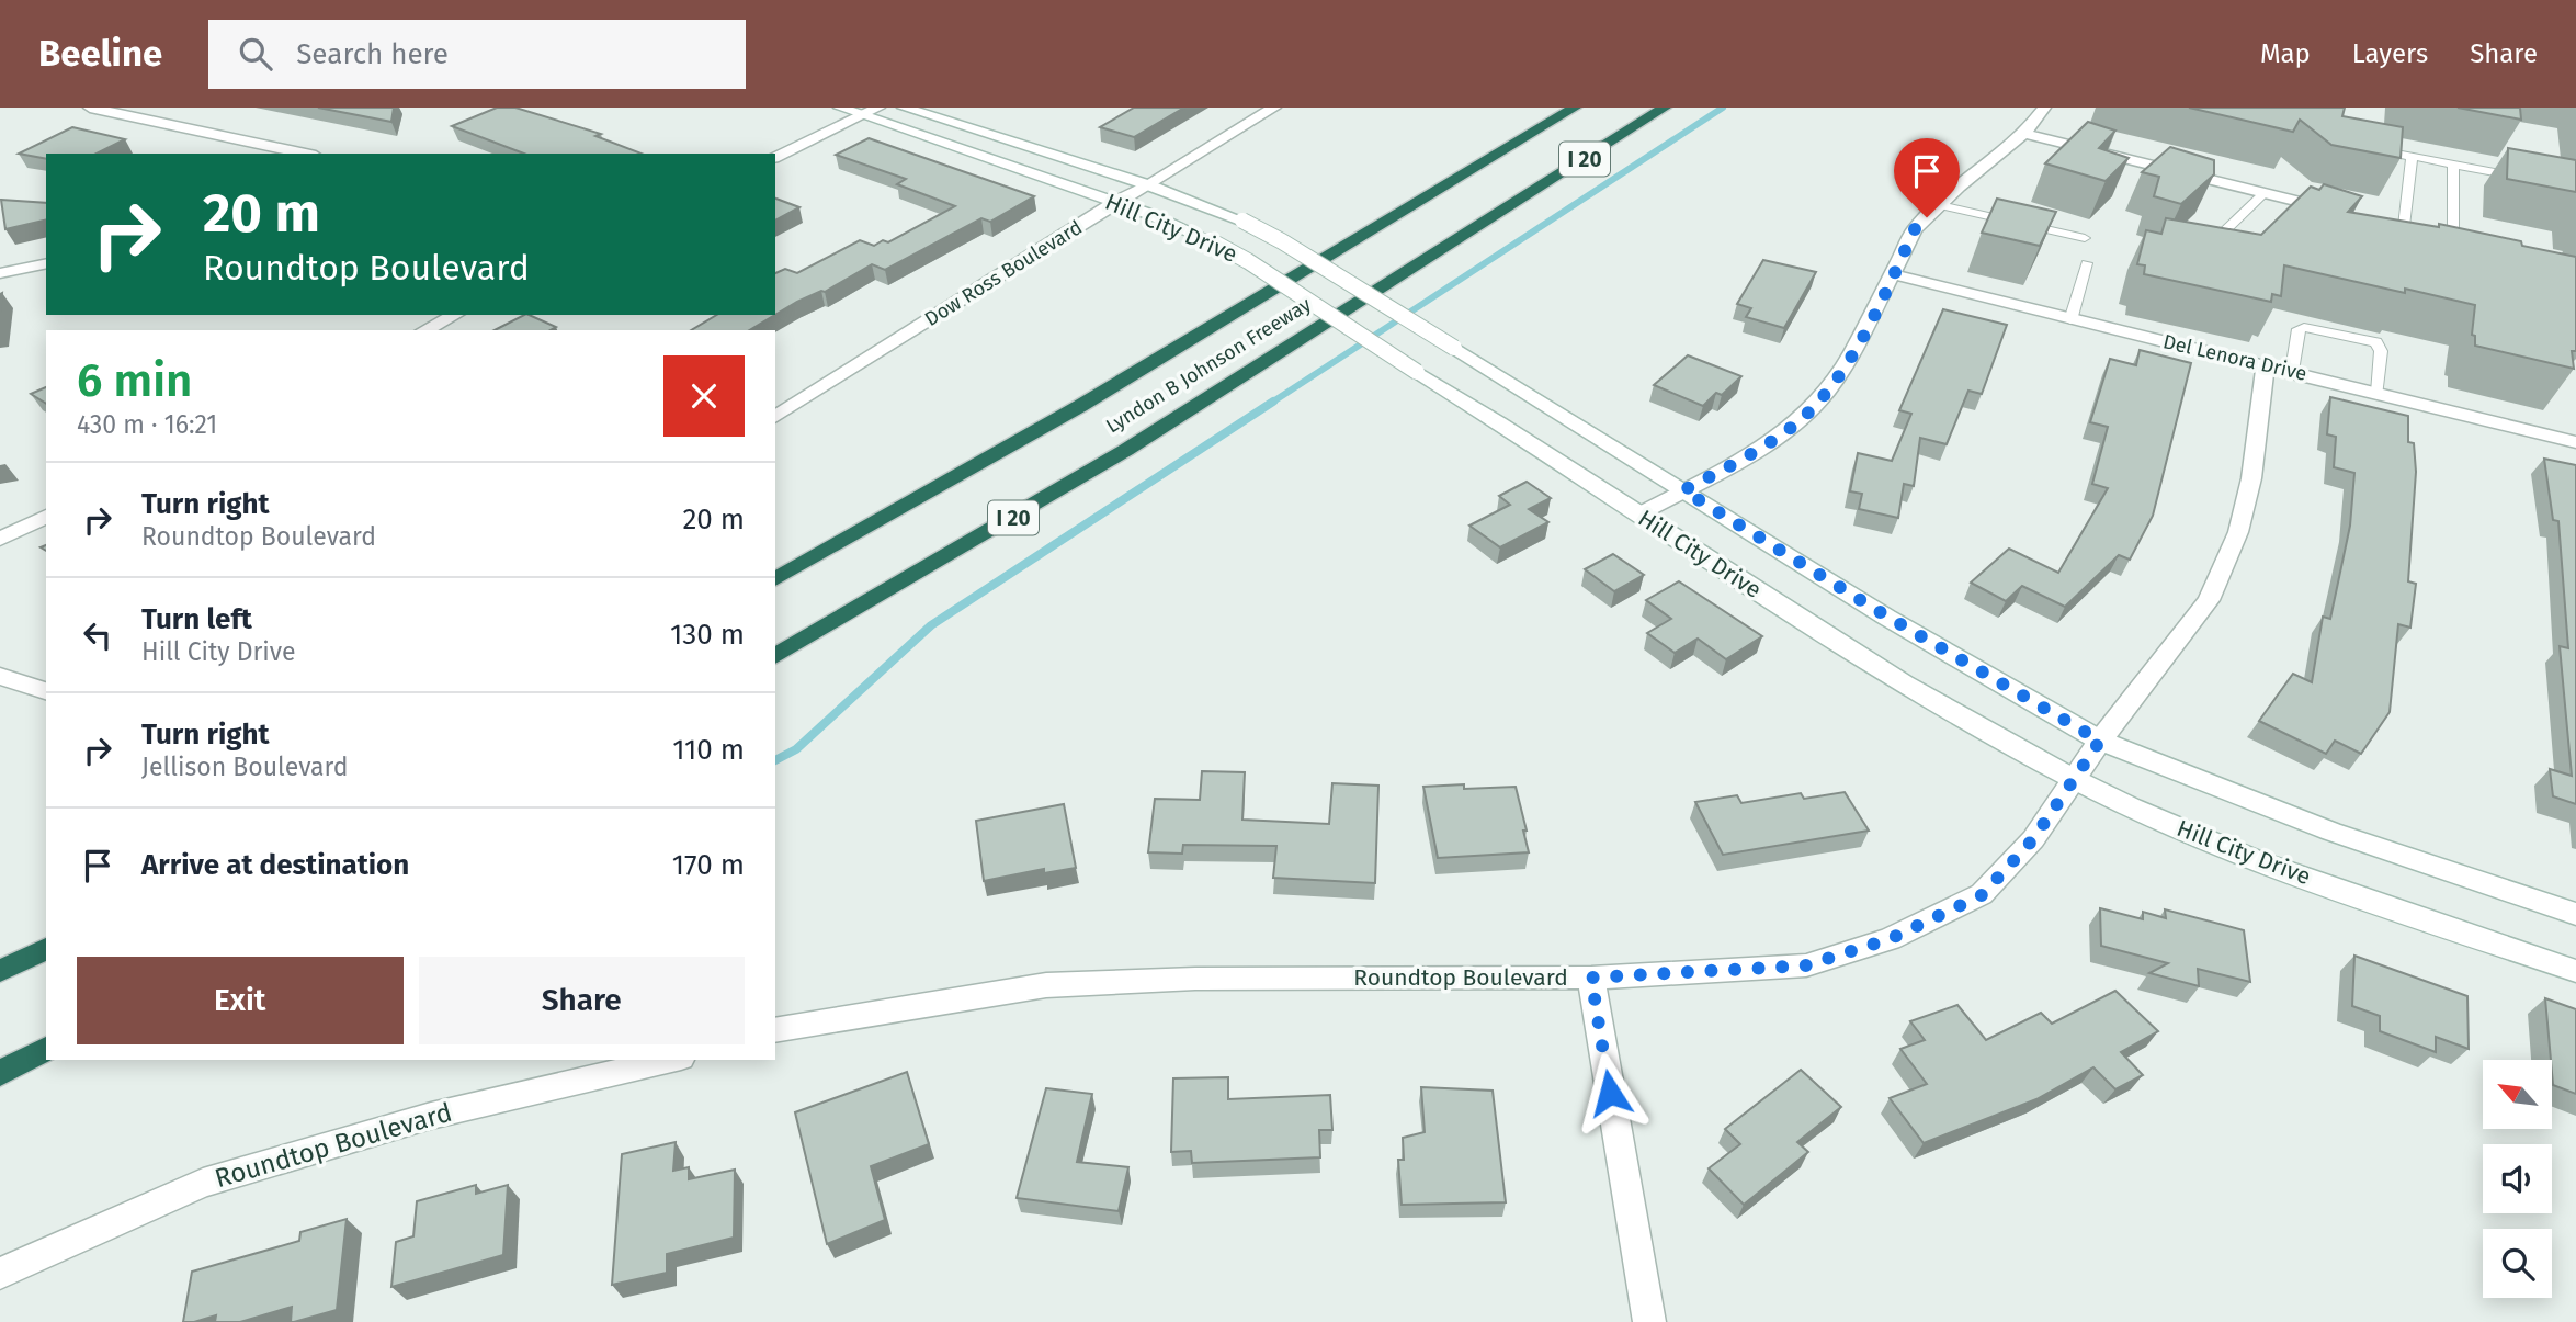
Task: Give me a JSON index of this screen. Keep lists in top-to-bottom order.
{
  "streets": {
    "highway": ["I 20", "Lyndon B Johnson Freeway"],
    "street": [
      "Hill City Drive",
      "Dow Ross Boulevard",
      "Del Lenora Drive",
      "Roundtop Boulevard"
    ]
  },
  "crossings": [
    ["Hill City Drive", "Dow Ross Boulevard"],
    ["Hill City Drive", "Roundtop Boulevard"],
    ["Del Lenora Drive", "Roundtop Boulevard"]
  ],
  "north": "top left",
  "page": {
    "header": "Beeline",
    "search": "Search here",
    "nav": ["Map", "Layers", "Share"],
    "turn": ["20 m", "Roundtop Boulevard"],
    "heading": ["6 min", "430 m · 16:21"],
    "list": [
      {
        "name": "Turn right",
        "note": "Roundtop Boulevard",
        "value": "20 m"
      },
      {
        "name": "Turn left",
        "note": "Hill City Drive",
        "value": "130 m"
      },
      {
        "name": "Turn right",
        "note": "Jellison Boulevard",
        "value": "110 m"
      },
      {
        "name": "Arrive at destination",
        "value": "170 m"
      }
    ],
    "buttons": ["Exit", "Share"]
  }
}
